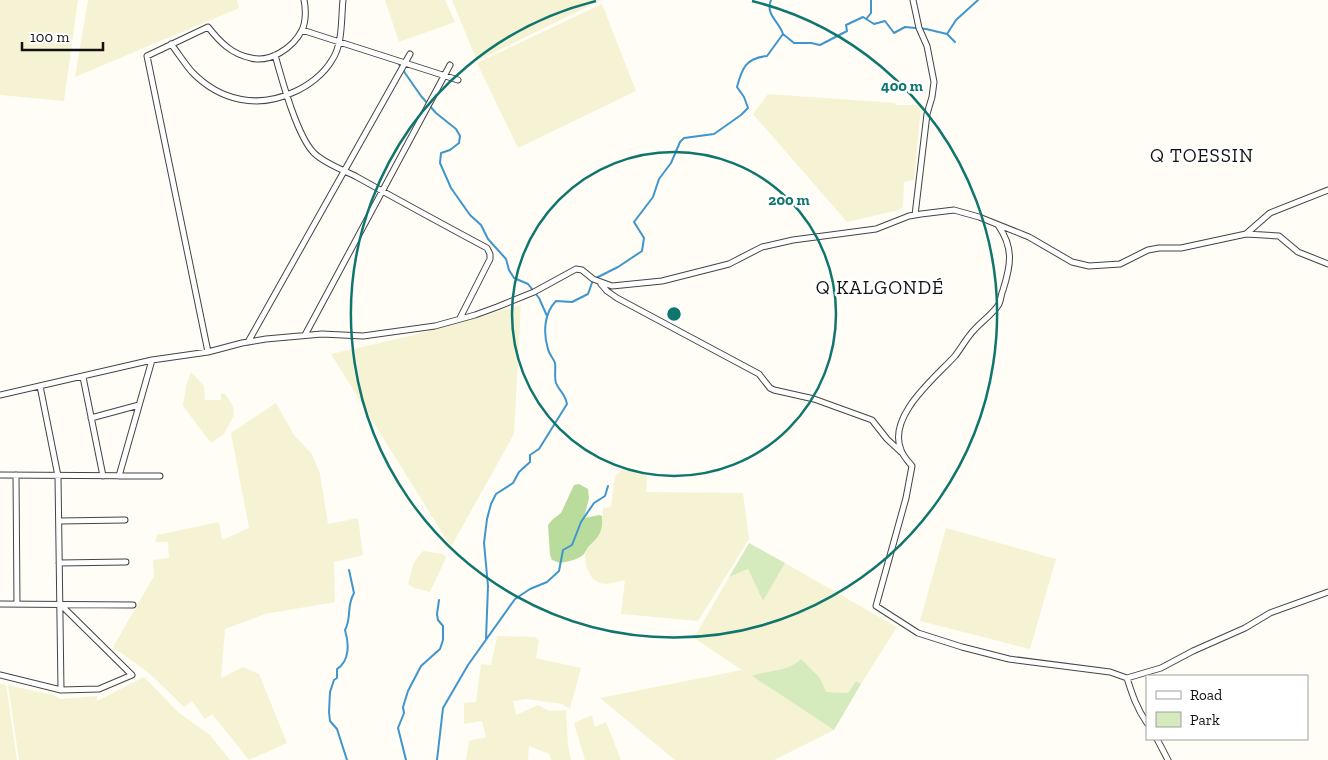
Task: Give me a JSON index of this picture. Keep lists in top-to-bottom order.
{
  "districts": ["Q TOESSIN", "Q KALGONDÉ"],
  "legend": ["Road", "Park"],
  "scale_bar": "100 m",
  "rings": ["400 m", "200 m"]
}
